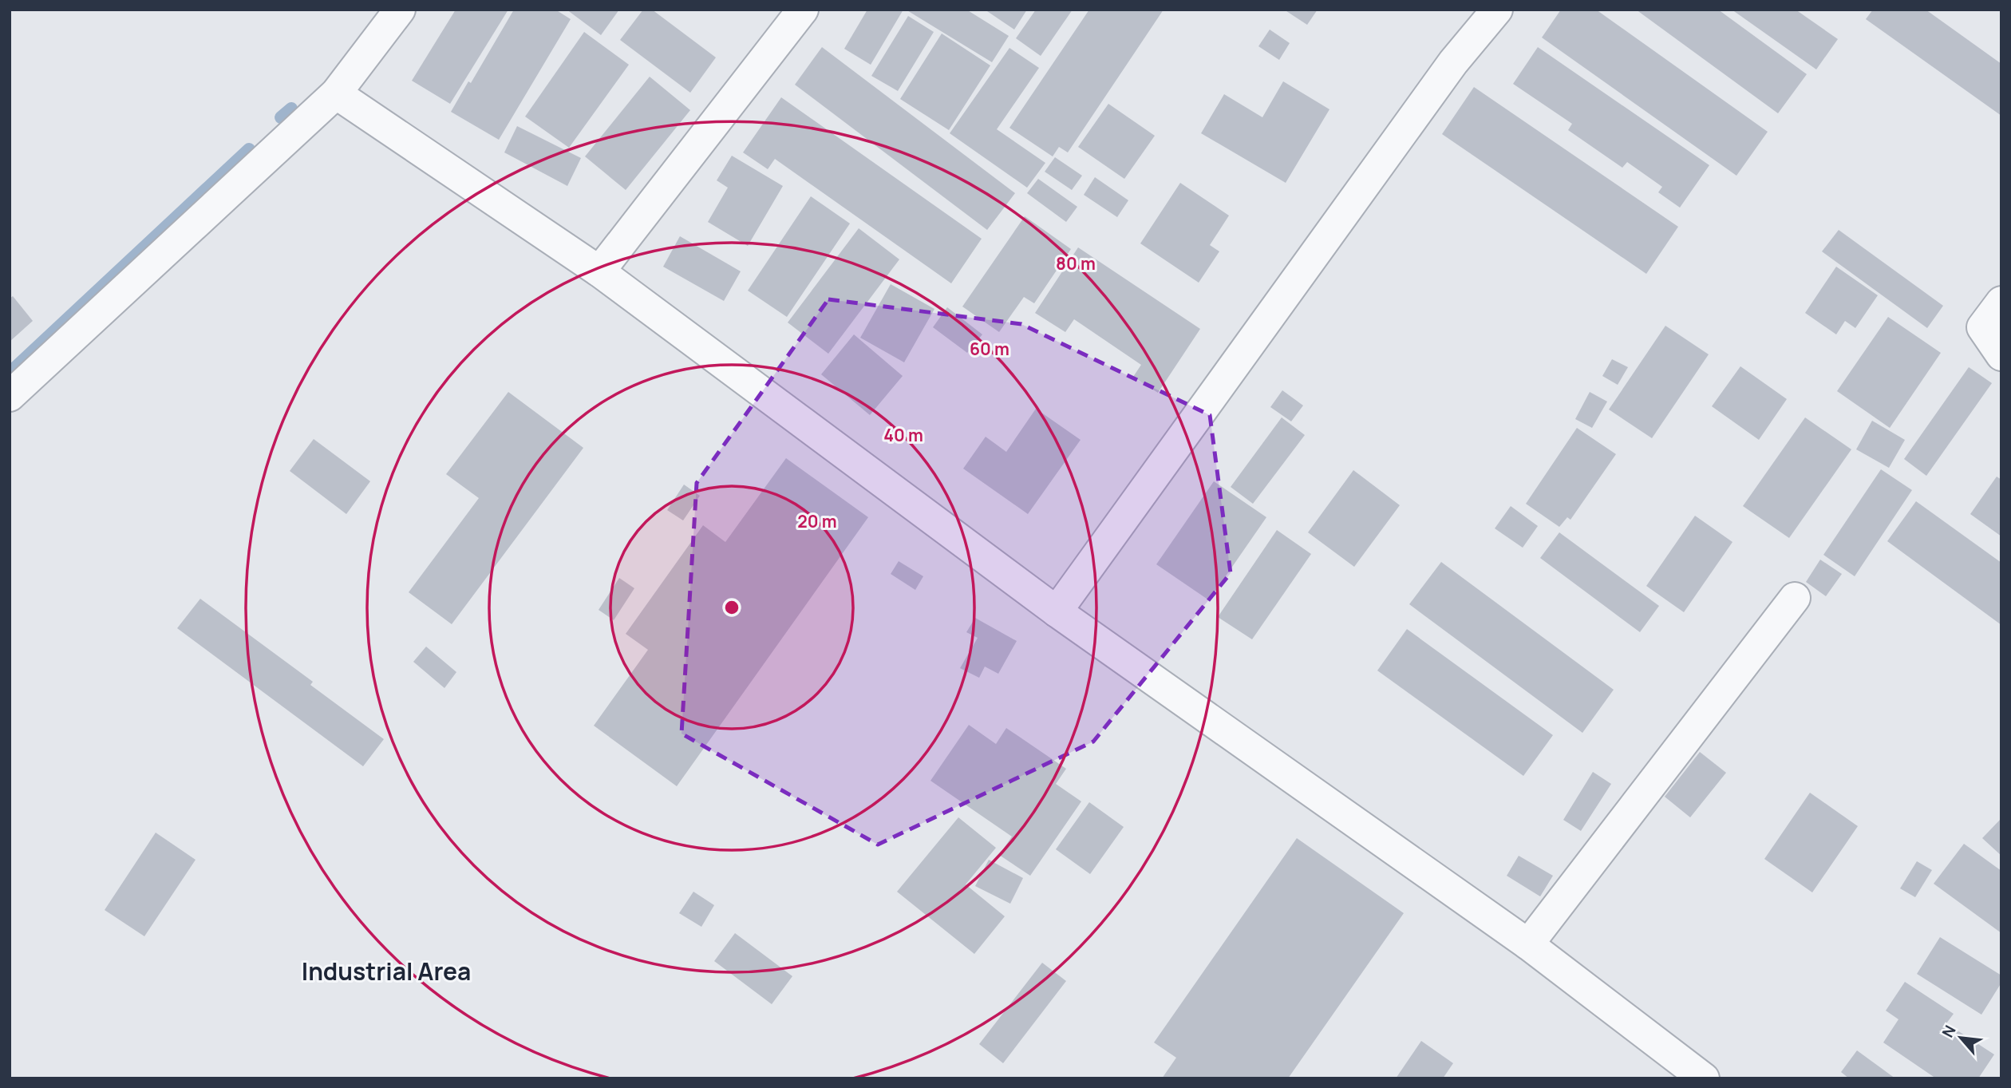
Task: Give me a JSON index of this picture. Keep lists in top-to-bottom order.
{
  "districts": ["Industrial Area"],
  "north": "top left",
  "rings": [
    "80 m",
    "60 m",
    "40 m",
    "20 m"
  ]
}
